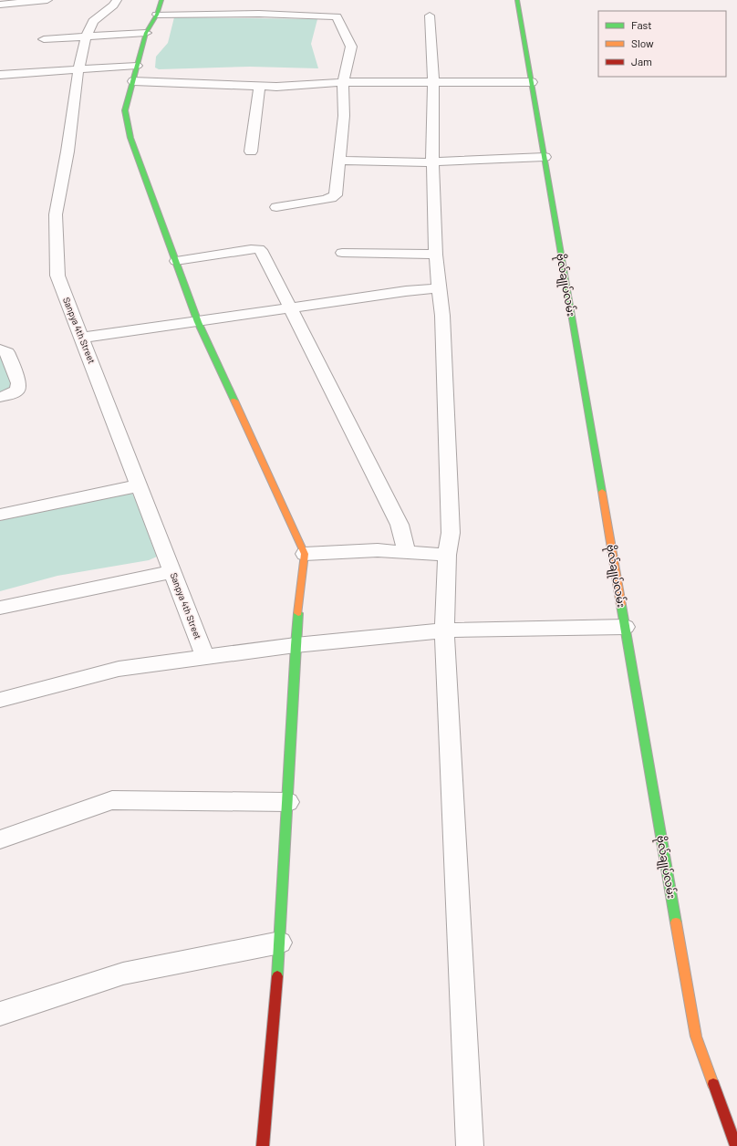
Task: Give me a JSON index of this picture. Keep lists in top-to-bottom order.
{
  "streets": {
    "street": ["ဗိုလ်ချုပ်လမ်း", "Sanpya 4th Street"]
  },
  "legend": ["Fast", "Slow", "Jam"]
}
